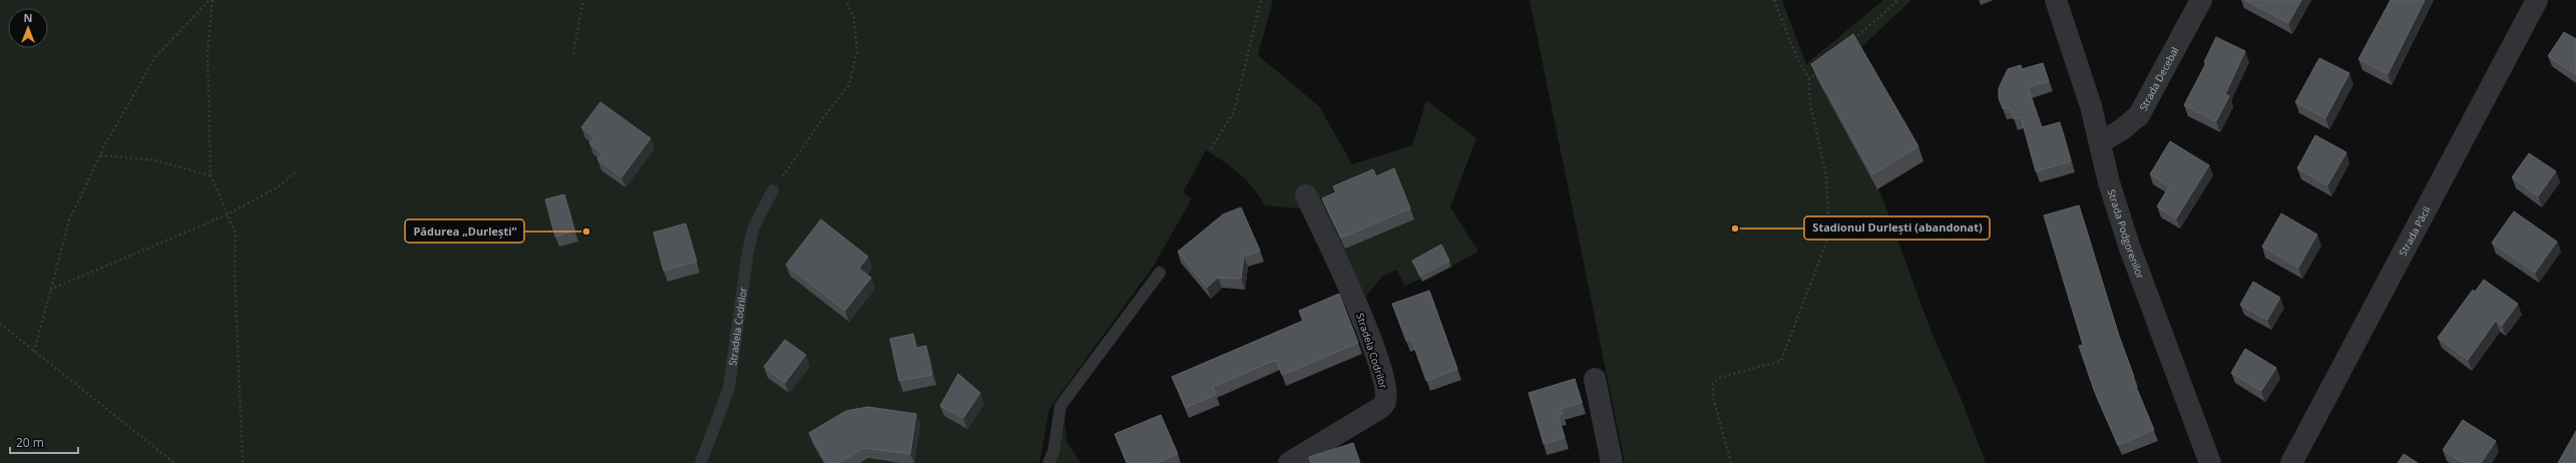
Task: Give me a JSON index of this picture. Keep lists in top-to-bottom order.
{
  "streets": {
    "street": [
      "Strada Decebal",
      "Strada Păcii",
      "Strada Podgorenilor",
      "Stradela Codrilor"
    ]
  },
  "crossings": [
    ["Strada Decebal", "Strada Podgorenilor"]
  ],
  "places": ["Stadionul Durlești (abandonat)", "Pădurea „Durlești”"],
  "scale_bar": "20 m",
  "north": "top"
}
